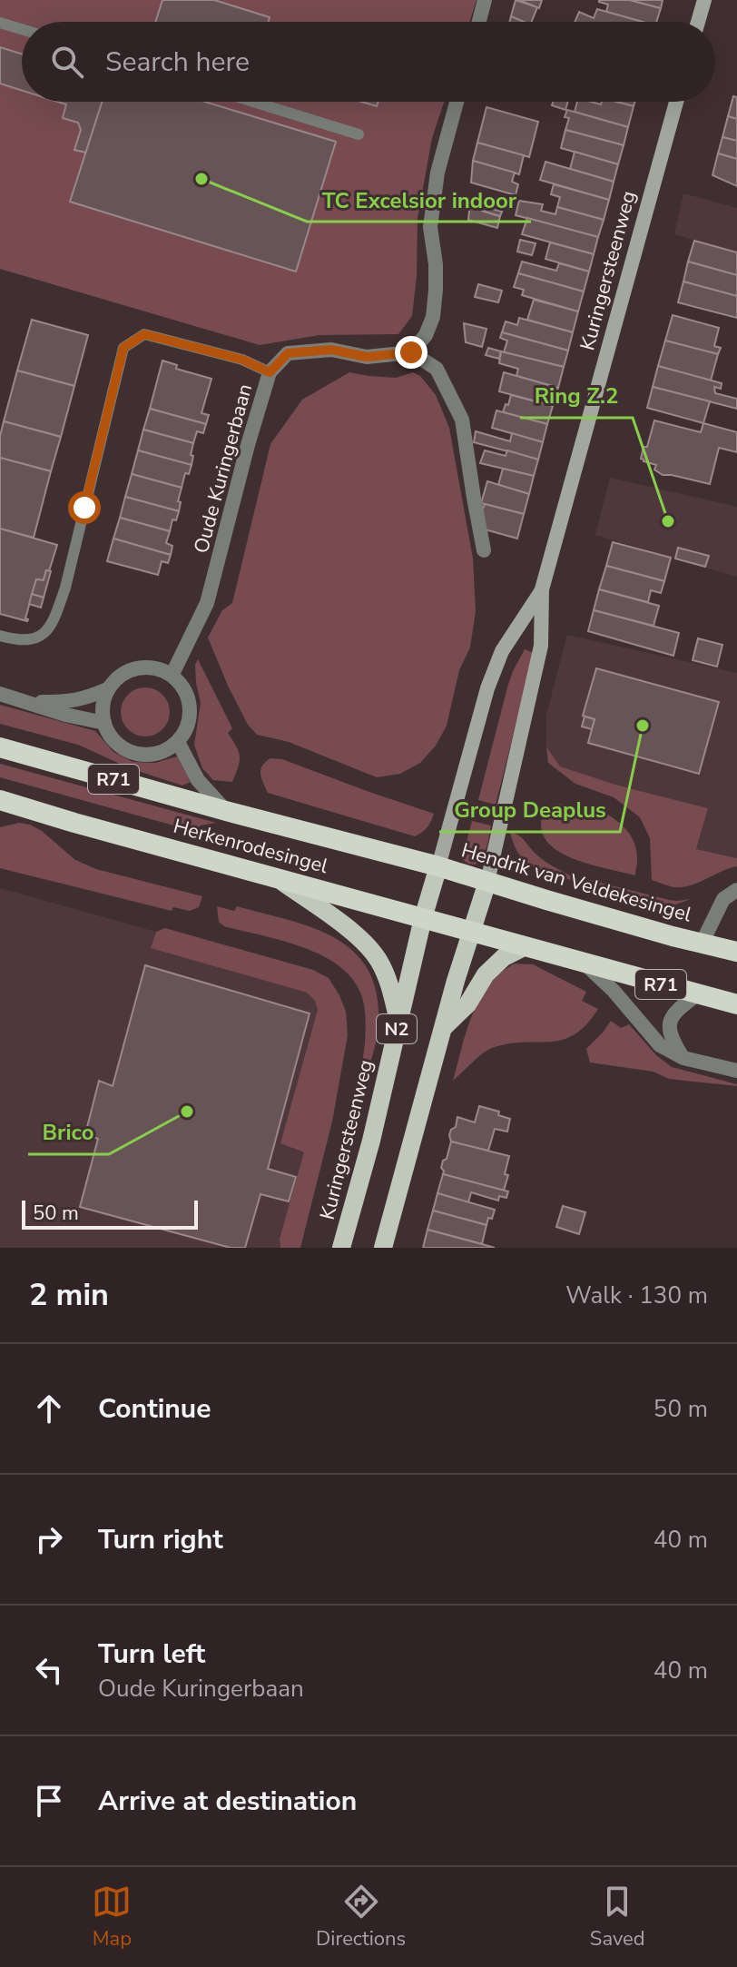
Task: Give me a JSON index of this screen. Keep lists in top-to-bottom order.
{
  "streets": {
    "highway": ["R71", "Herkenrodesingel", "Hendrik van Veldekesingel"],
    "main road": ["Kuringersteenweg", "N2"],
    "street": ["Oude Kuringerbaan"]
  },
  "crossings": [
    ["Kuringersteenweg", "R71"],
    ["Kuringersteenweg", "Herkenrodesingel"],
    ["Kuringersteenweg", "Hendrik van Veldekesingel"],
    ["Oude Kuringerbaan", "Herkenrodesingel"],
    ["R71", "Herkenrodesingel"],
    ["Herkenrodesingel", "Hendrik van Veldekesingel"]
  ],
  "places": [
    "TC Excelsior indoor",
    "Ring Z.2",
    "Group Deaplus",
    "Brico"
  ],
  "scale_bar": "50 m",
  "page": {
    "search": "Search here",
    "scale": "50 m",
    "heading": ["2 min", "Walk · 130 m"],
    "list": [
      ["Continue", "50 m"],
      ["Turn right", "40 m"],
      ["Turn left", "Oude Kuringerbaan", "40 m"],
      "Arrive at destination"
    ],
    "nav": ["Map", "Directions", "Saved"]
  }
}
